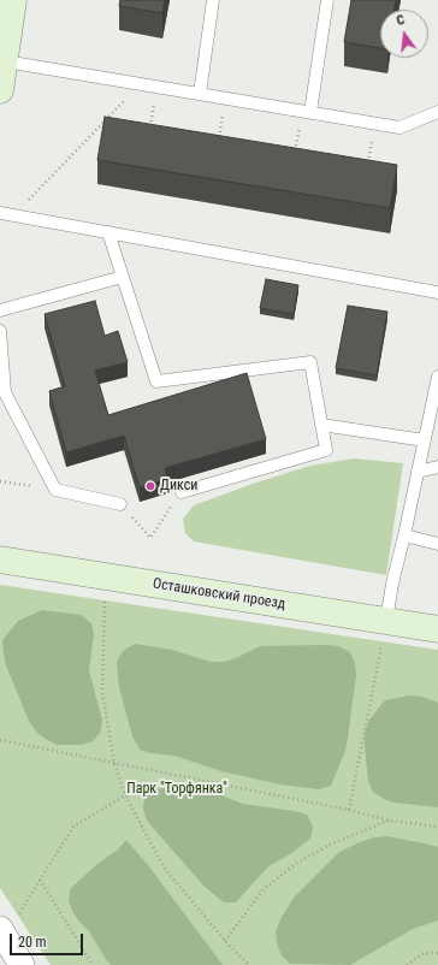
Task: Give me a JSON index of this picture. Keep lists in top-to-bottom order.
{
  "streets": {
    "street": ["Осташковский проезд"]
  },
  "parks": ["Парк \"Торфянка\""],
  "places": ["Дикси"],
  "scale_bar": "20 m",
  "north": "top"
}
